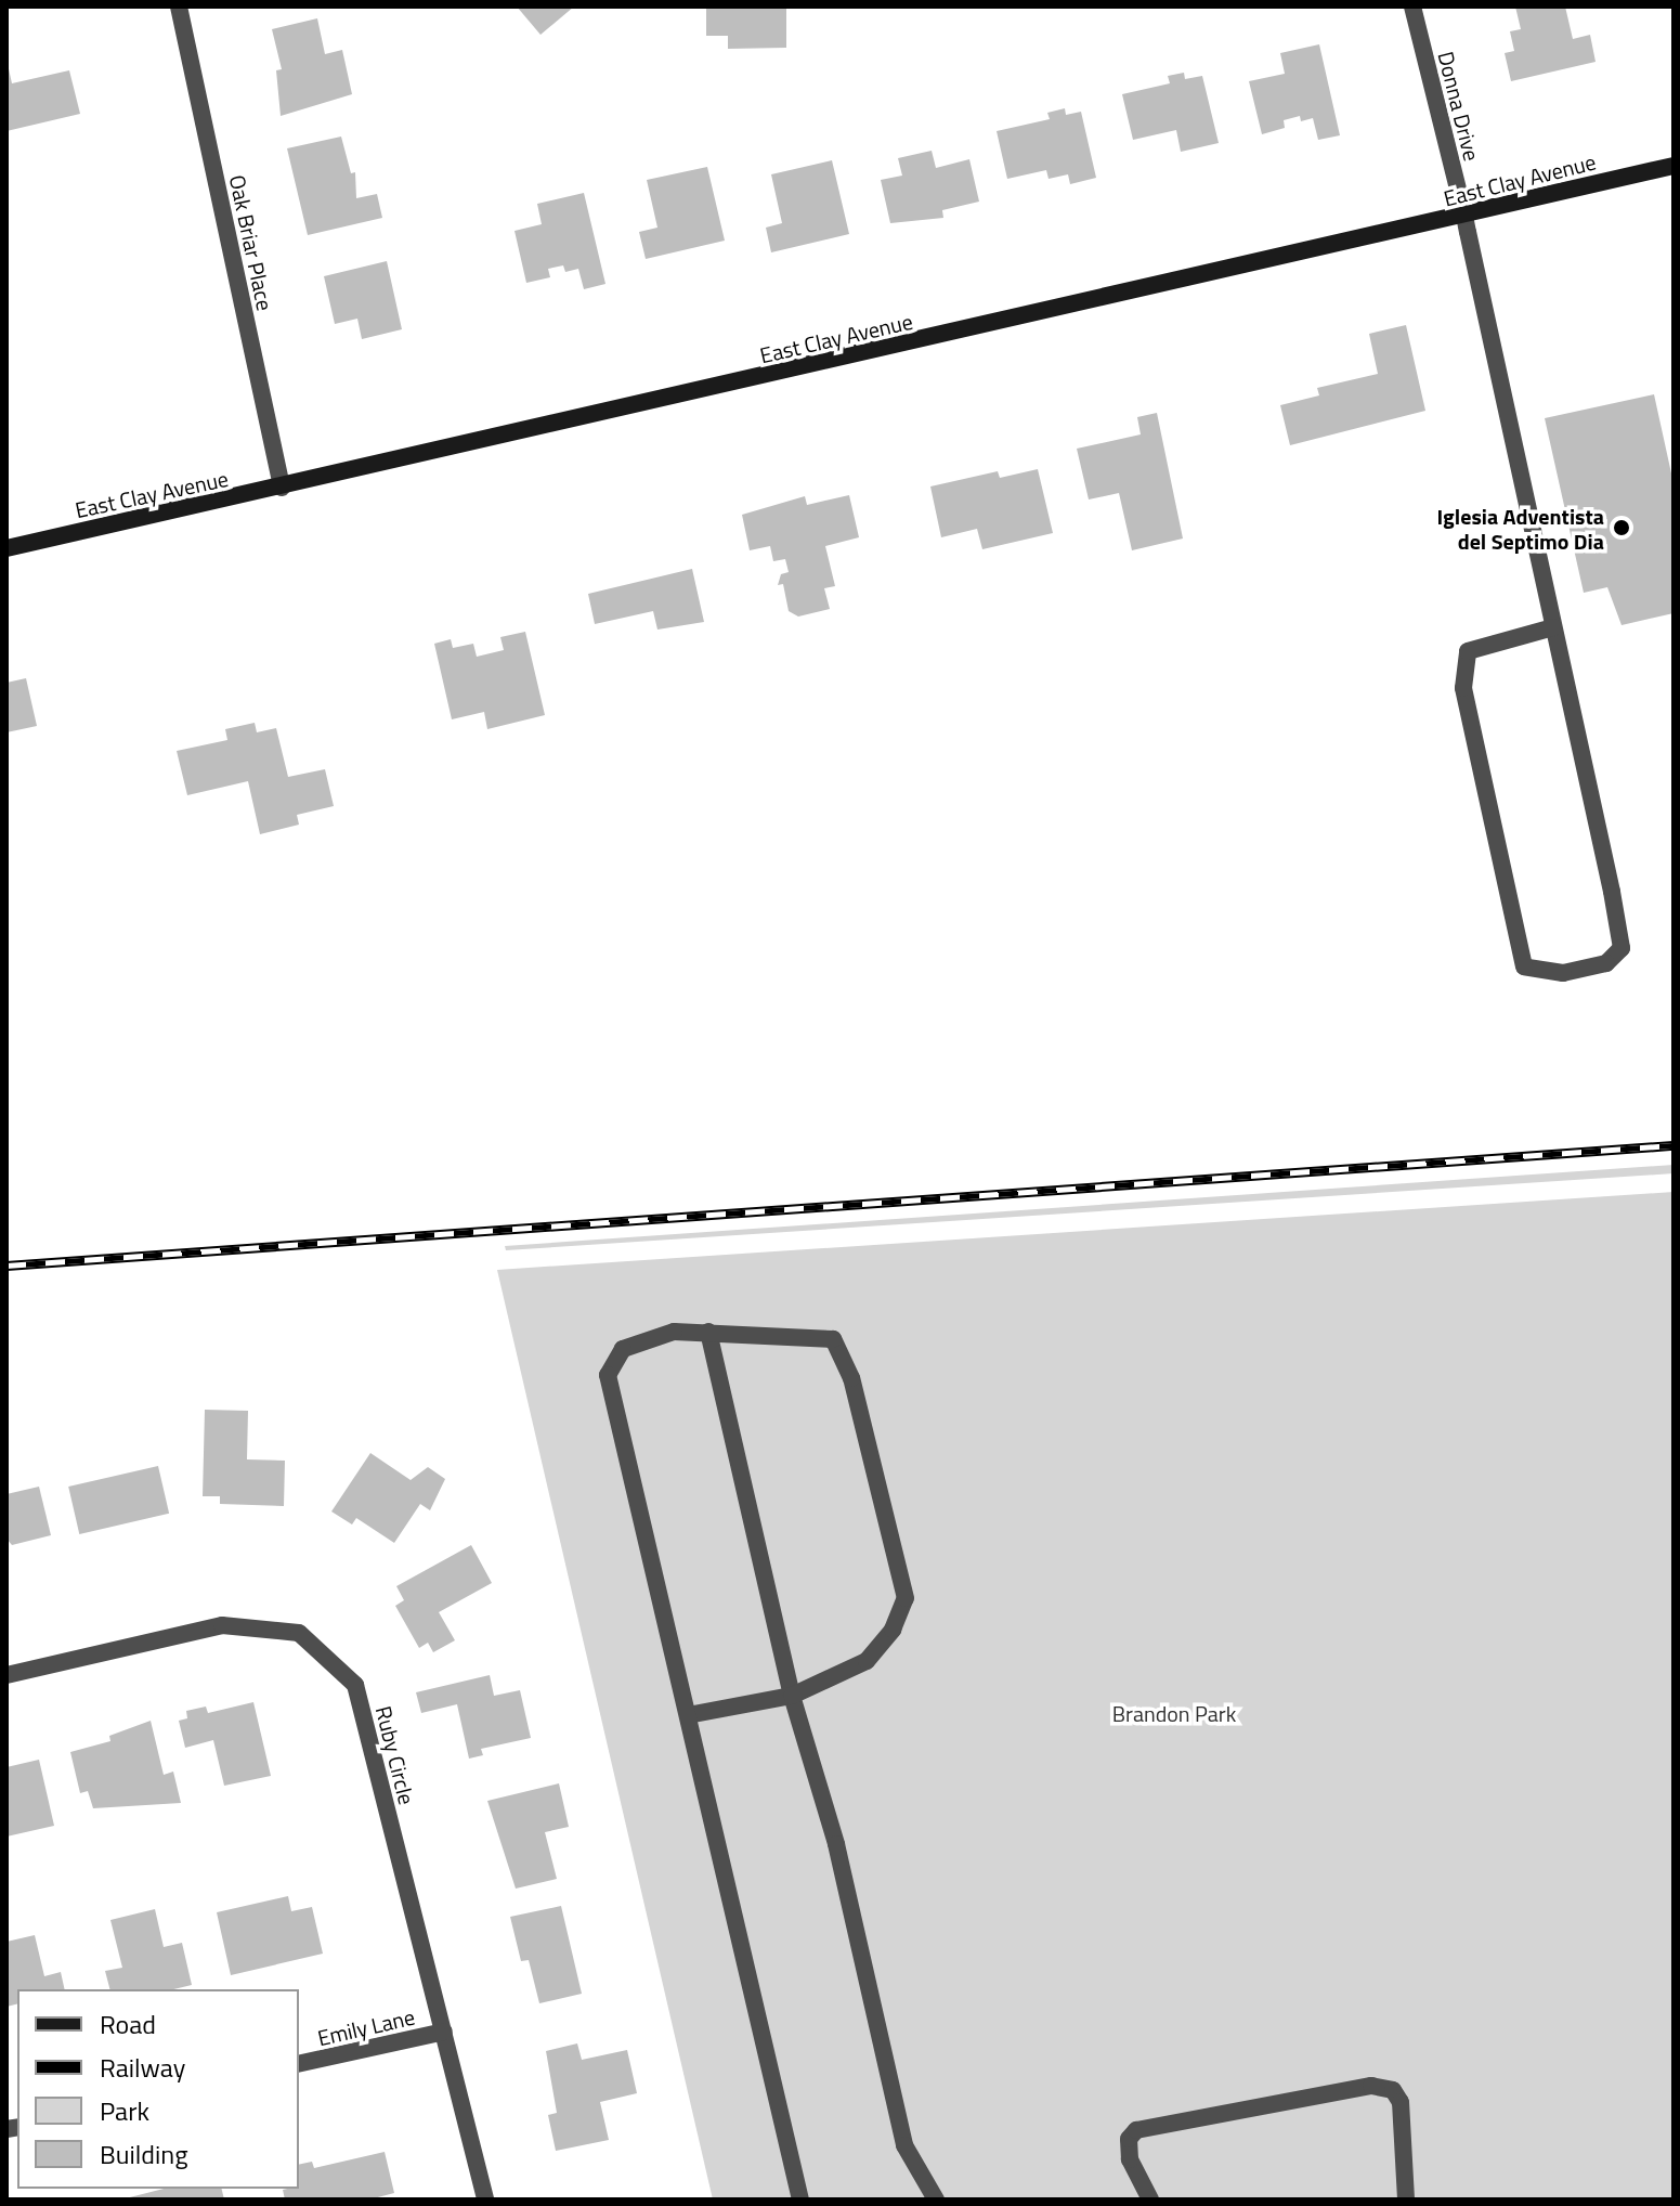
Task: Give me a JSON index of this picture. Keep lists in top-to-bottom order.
{
  "streets": {
    "street": [
      "Donna Drive",
      "East Clay Avenue",
      "Oak Briar Place",
      "Ruby Circle",
      "Emily Lane"
    ]
  },
  "crossings": [
    ["Donna Drive", "East Clay Avenue"],
    ["East Clay Avenue", "Oak Briar Place"],
    ["Ruby Circle", "Emily Lane"]
  ],
  "parks": ["Brandon Park"],
  "places": ["Iglesia Adventista del Septimo Dia"],
  "legend": [
    "Road",
    "Railway",
    "Park",
    "Building"
  ]
}
